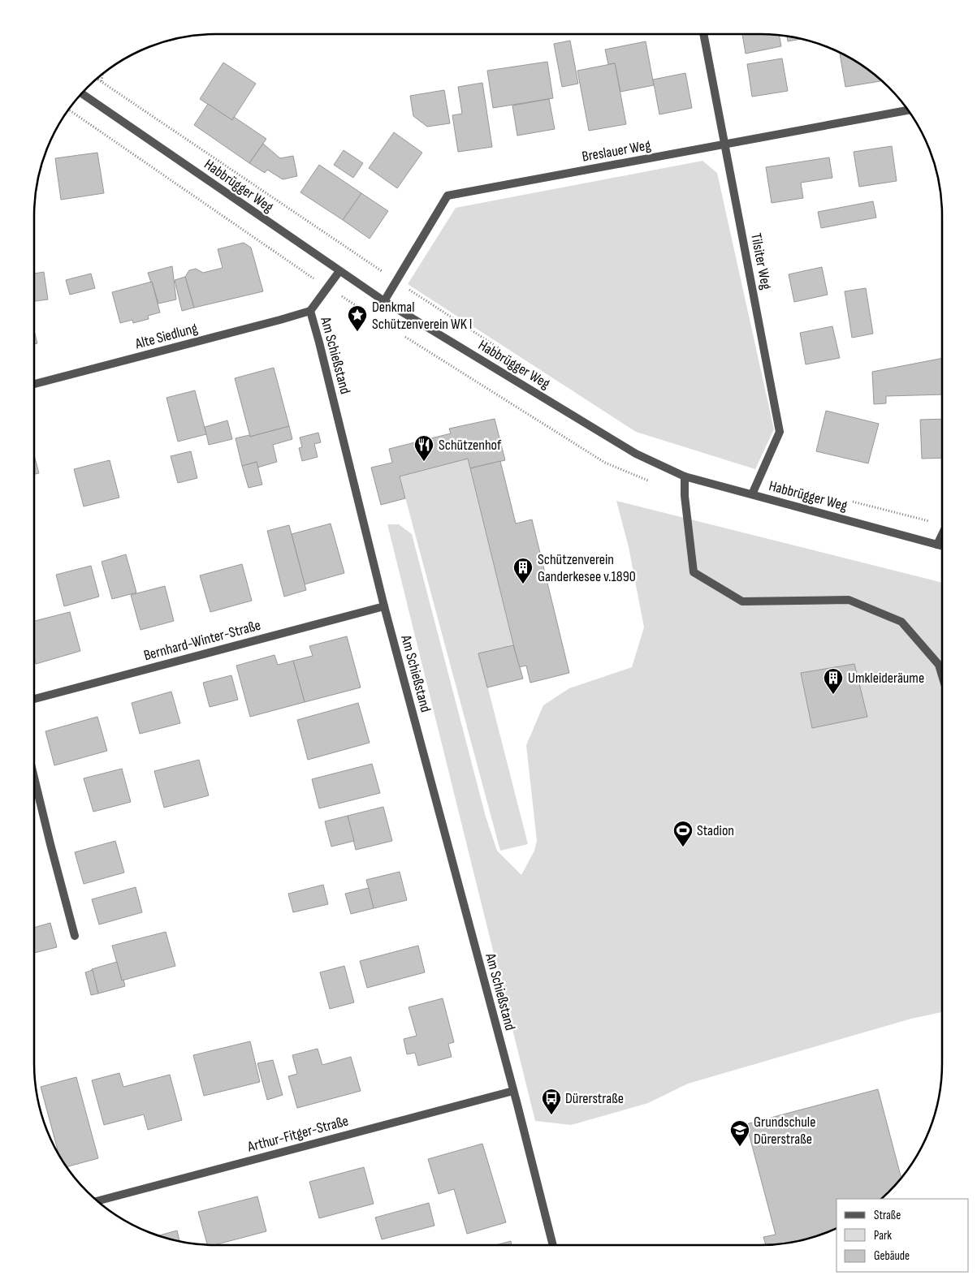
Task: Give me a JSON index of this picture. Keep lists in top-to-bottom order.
{
  "streets": {
    "street": [
      "Breslauer Weg",
      "Habbrügger Weg",
      "Tilsiter Weg",
      "Alte Siedlung",
      "Am Schießstand",
      "Bernhard-Winter-Straße",
      "Arthur-Fitger-Straße"
    ]
  },
  "crossings": [
    ["Breslauer Weg", "Habbrügger Weg"],
    ["Breslauer Weg", "Tilsiter Weg"],
    ["Habbrügger Weg", "Tilsiter Weg"],
    ["Habbrügger Weg", "Am Schießstand"],
    ["Alte Siedlung", "Am Schießstand"],
    ["Am Schießstand", "Bernhard-Winter-Straße"],
    ["Am Schießstand", "Arthur-Fitger-Straße"]
  ],
  "places": {
    "place": ["Denkmal Schützenverein WK I"],
    "restaurant": ["Schützenhof"],
    "building": ["Schützenverein Ganderkesee v.1890", "Umkleideräume"],
    "sports": ["Stadion"],
    "bus stop": ["Dürerstraße"],
    "school or university": ["Grundschule Dürerstraße"]
  },
  "legend": ["Straße", "Park", "Gebäude"]
}
